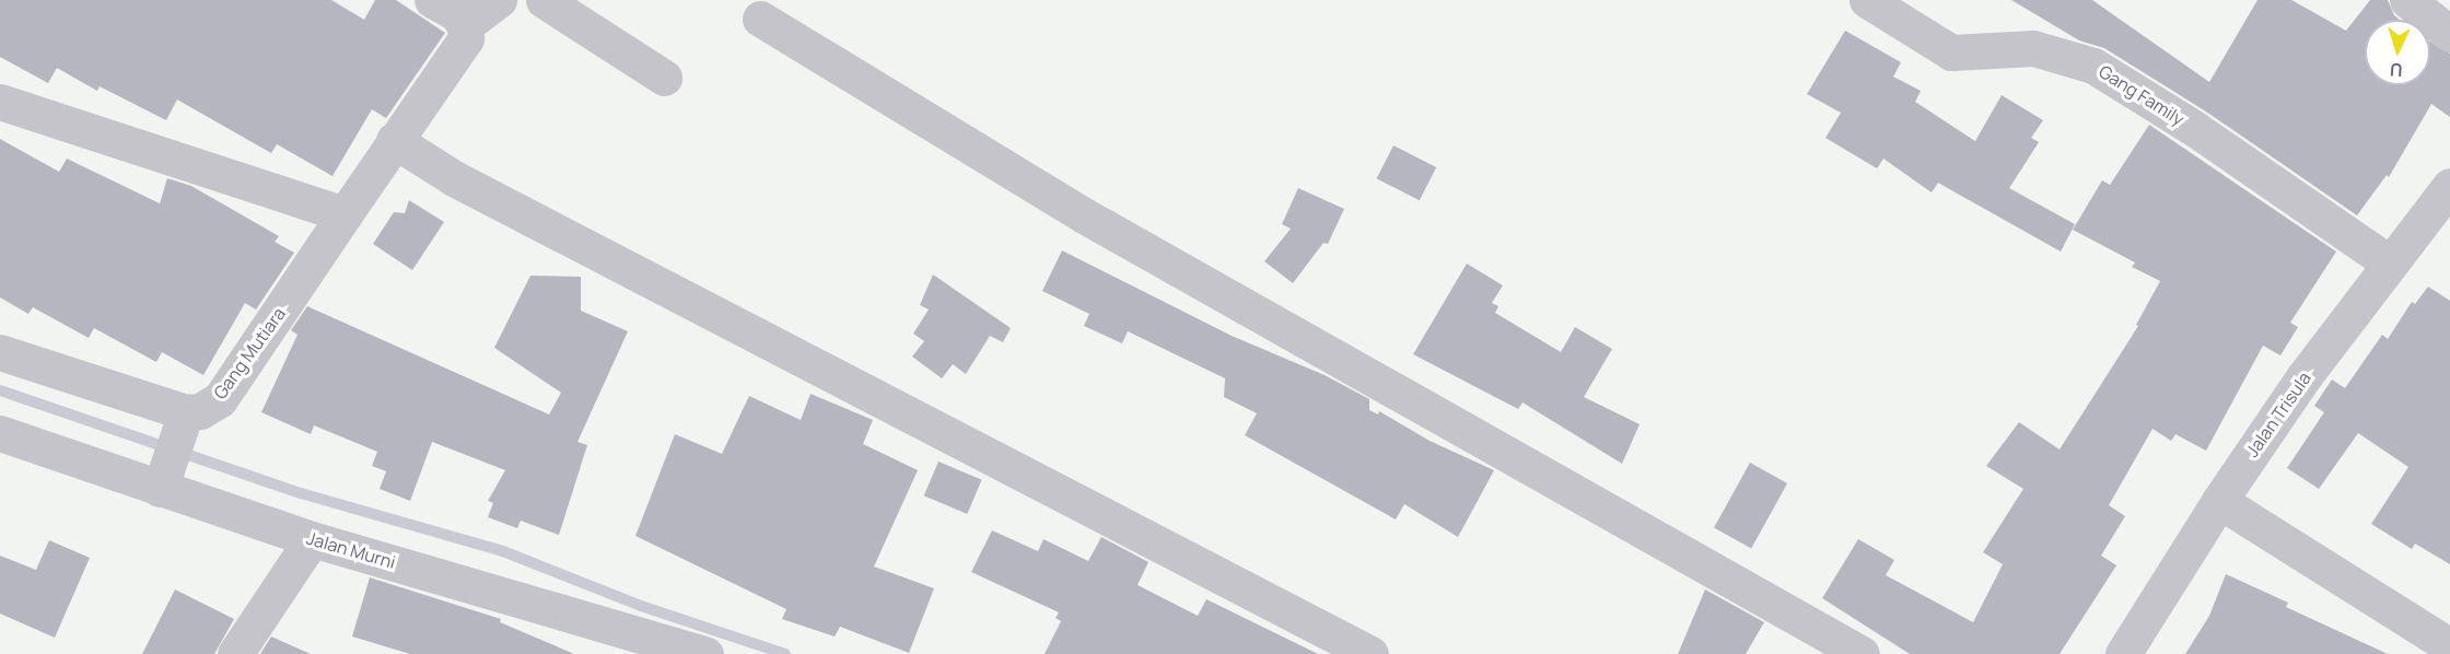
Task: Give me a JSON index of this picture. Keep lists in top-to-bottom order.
{
  "streets": {
    "street": [
      "Gang Family",
      "Gang Mutiara",
      "Jalan Trisula",
      "Jalan Murni"
    ]
  },
  "crossings": [
    ["Gang Family", "Jalan Trisula"],
    ["Gang Mutiara", "Jalan Murni"]
  ],
  "north": "bottom"
}
